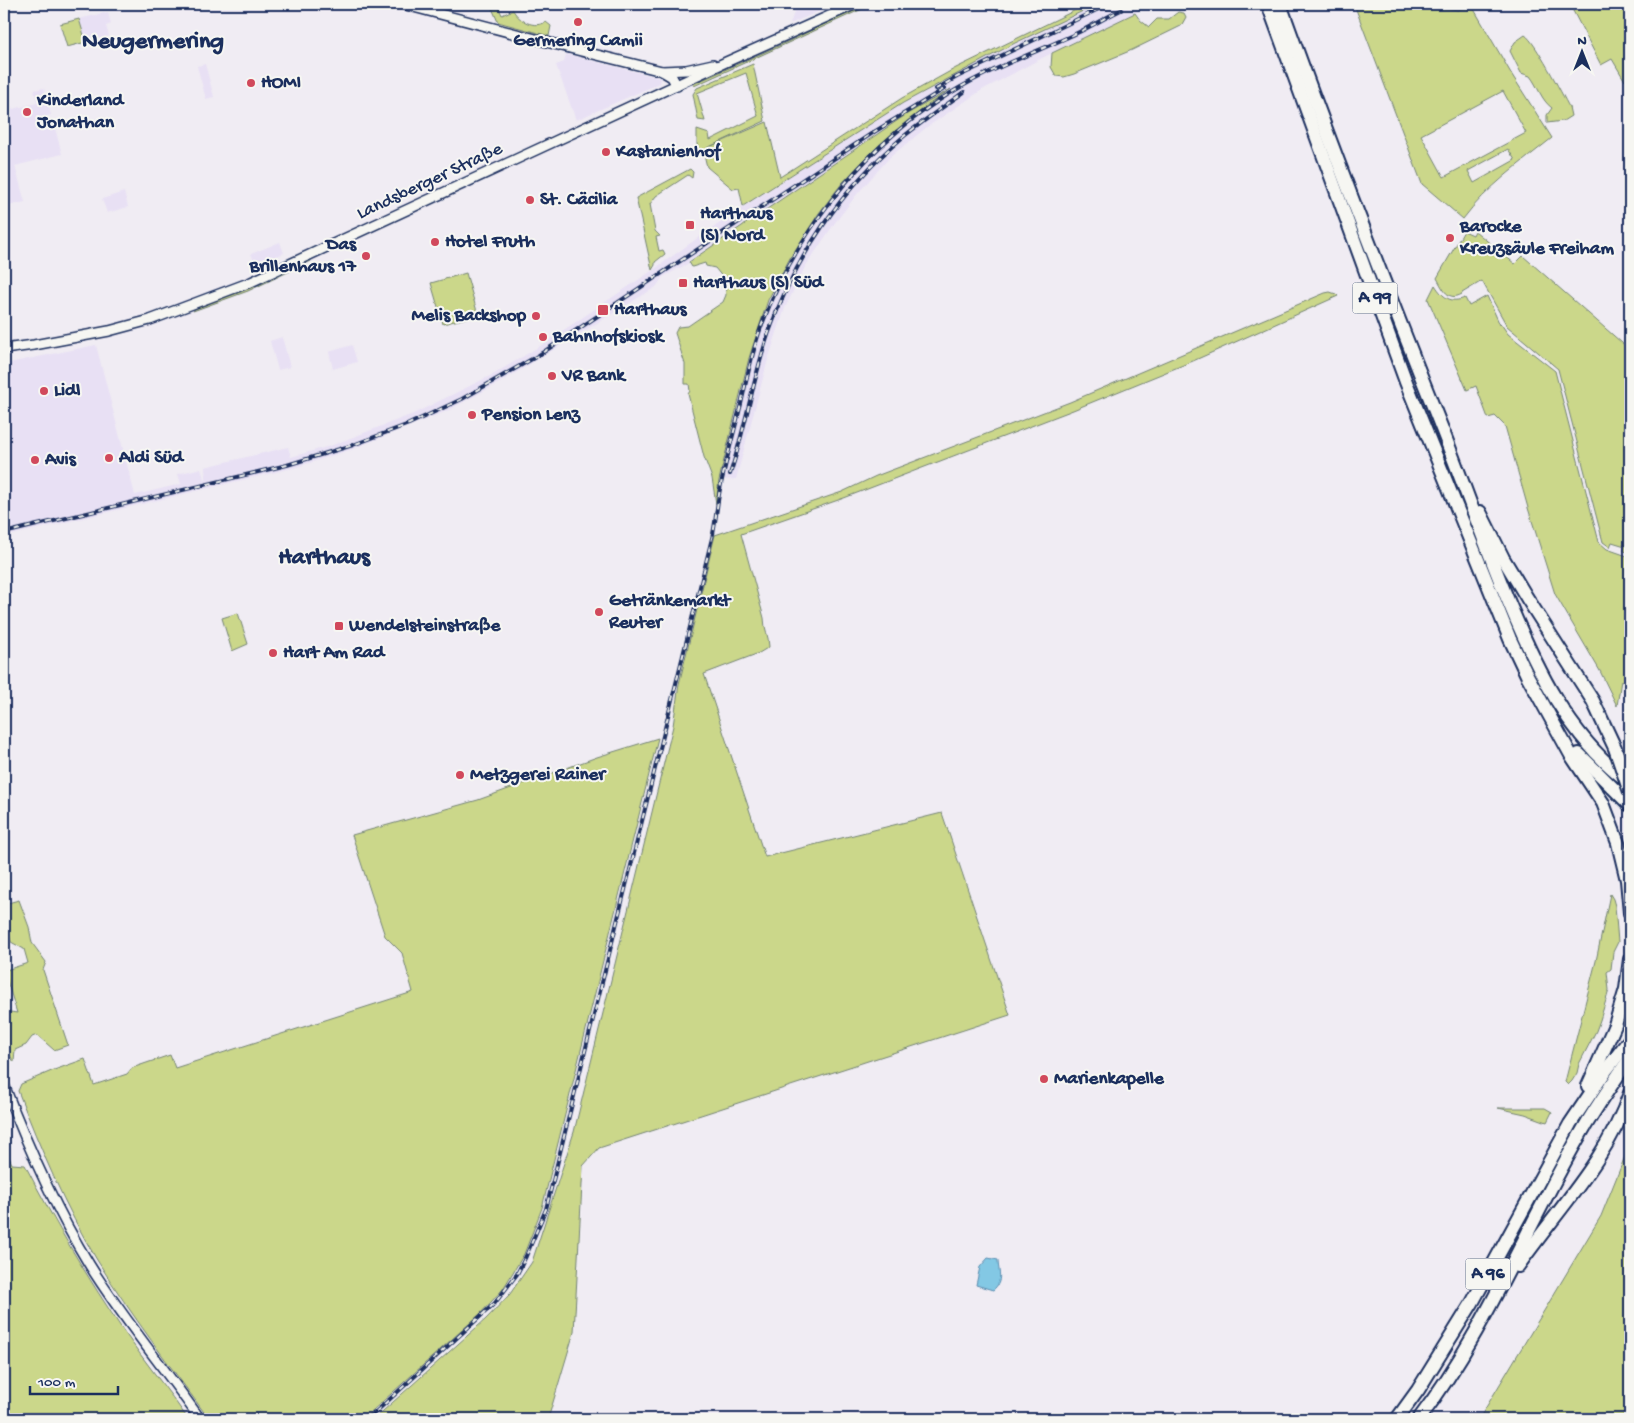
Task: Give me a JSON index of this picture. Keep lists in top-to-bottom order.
{
  "streets": {
    "highway": ["A 99", "A 96"],
    "main road": ["Landsberger Straße"]
  },
  "districts": ["Neugermering", "Harthaus"],
  "places": {
    "other": [
      "Germering Camii",
      "HOMI",
      "Kinderland Jonathan",
      "Kastanienhof",
      "St. Cäcilia",
      "Barocke Kreuzsäule Freiham",
      "Hotel Fruth",
      "Das Brillenhaus 17",
      "Melis Backshop",
      "Bahnhofskiosk",
      "VR Bank",
      "Lidl",
      "Pension Lenz",
      "Aldi Süd",
      "Avis",
      "Getränkemarkt Reuter",
      "Hart Am Rad",
      "Metzgerei Rainer",
      "Marienkapelle"
    ],
    "transit": [
      "Harthaus (S) Nord",
      "Harthaus (S) Süd",
      "Harthaus",
      "Wendelsteinstraße"
    ]
  },
  "scale_bar": "100 m",
  "north": "top"
}
